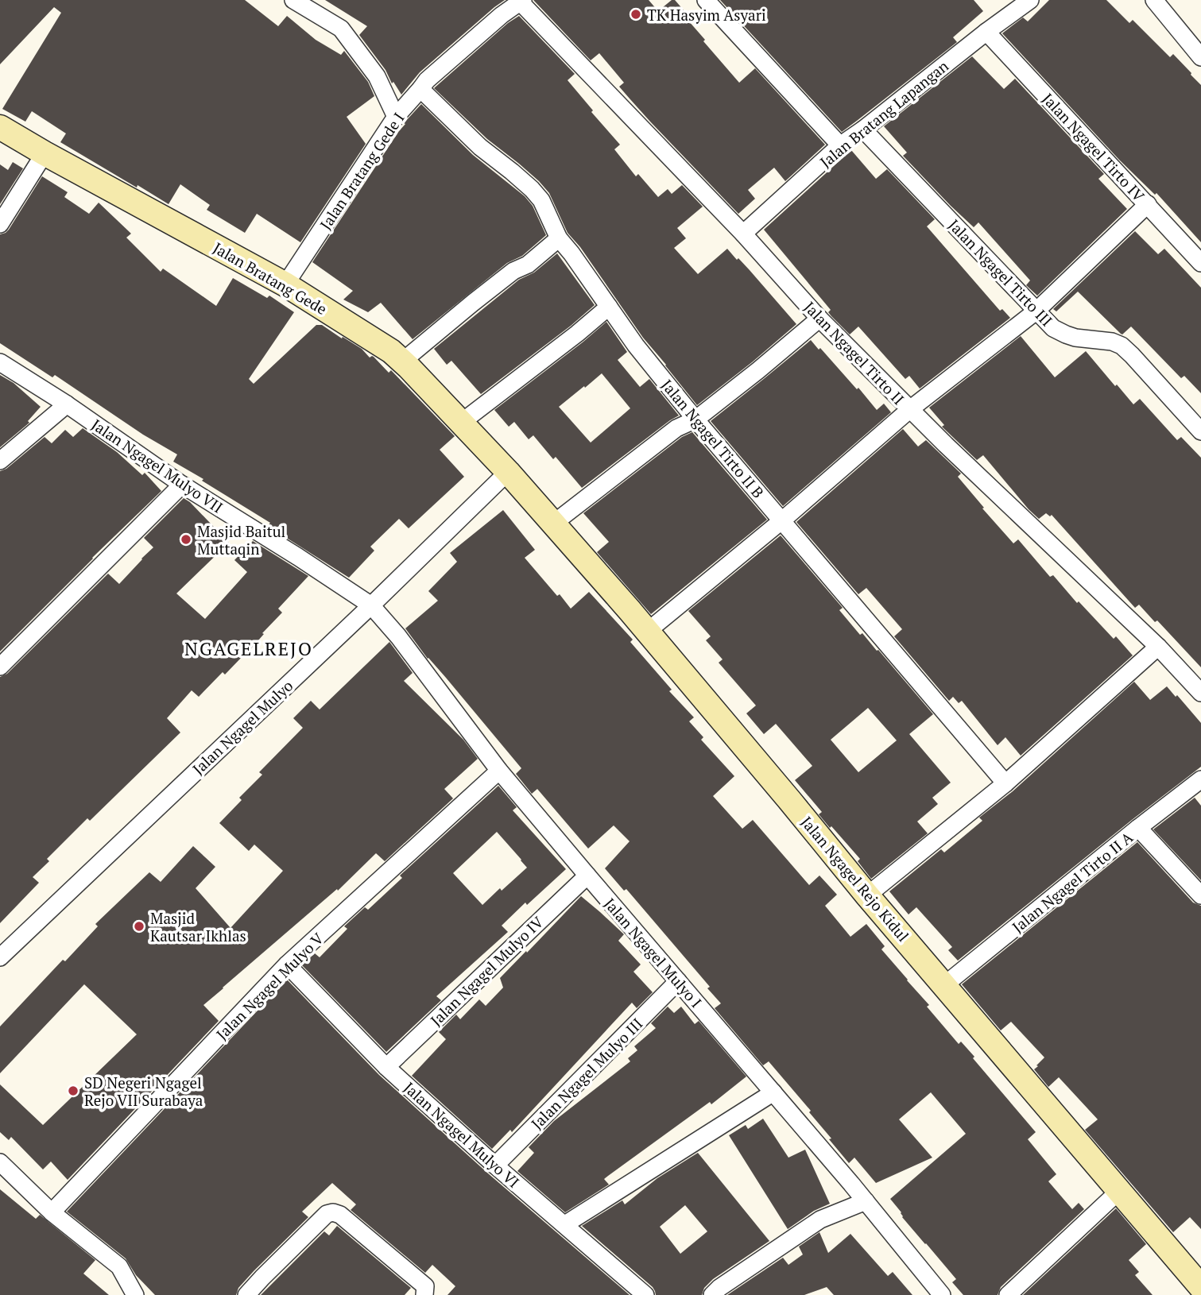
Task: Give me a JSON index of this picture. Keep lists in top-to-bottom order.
{
  "streets": {
    "main road": ["Jalan Bratang Gede", "Jalan Ngagel Rejo Kidul"],
    "street": [
      "Jalan Bratang Lapangan",
      "Jalan Ngagel Tirto IV",
      "Jalan Bratang Gede I",
      "Jalan Ngagel Tirto III",
      "Jalan Ngagel Tirto II",
      "Jalan Ngagel Tirto II B",
      "Jalan Ngagel Mulyo VII",
      "Jalan Ngagel Mulyo",
      "Jalan Ngagel Tirto II A",
      "Jalan Ngagel Mulyo I",
      "Jalan Ngagel Mulyo IV",
      "Jalan Ngagel Mulyo V",
      "Jalan Ngagel Mulyo III",
      "Jalan Ngagel Mulyo VI"
    ]
  },
  "crossings": [
    ["Jalan Bratang Lapangan", "Jalan Ngagel Tirto IV"],
    ["Jalan Bratang Lapangan", "Jalan Ngagel Tirto III"],
    ["Jalan Bratang Lapangan", "Jalan Ngagel Tirto II"],
    ["Jalan Bratang Gede I", "Jalan Bratang Gede"],
    ["Jalan Bratang Gede I", "Jalan Ngagel Tirto II"],
    ["Jalan Bratang Gede I", "Jalan Ngagel Tirto II B"],
    ["Jalan Bratang Gede", "Jalan Ngagel Mulyo"],
    ["Jalan Bratang Gede", "Jalan Ngagel Rejo Kidul"],
    ["Jalan Ngagel Mulyo VII", "Jalan Ngagel Mulyo"],
    ["Jalan Ngagel Mulyo VII", "Jalan Ngagel Mulyo I"],
    ["Jalan Ngagel Mulyo", "Jalan Ngagel Rejo Kidul"],
    ["Jalan Ngagel Mulyo", "Jalan Ngagel Mulyo I"],
    ["Jalan Ngagel Rejo Kidul", "Jalan Ngagel Tirto II A"],
    ["Jalan Ngagel Mulyo I", "Jalan Ngagel Mulyo IV"],
    ["Jalan Ngagel Mulyo I", "Jalan Ngagel Mulyo V"],
    ["Jalan Ngagel Mulyo I", "Jalan Ngagel Mulyo III"],
    ["Jalan Ngagel Mulyo IV", "Jalan Ngagel Mulyo VI"],
    ["Jalan Ngagel Mulyo V", "Jalan Ngagel Mulyo VI"],
    ["Jalan Ngagel Mulyo III", "Jalan Ngagel Mulyo VI"]
  ],
  "districts": ["NGAGELREJO"],
  "places": [
    "TK Hasyim Asyari",
    "Masjid Baitul Muttaqin",
    "Masjid Kautsar Ikhlas",
    "SD Negeri Ngagel Rejo VII Surabaya"
  ]
}
